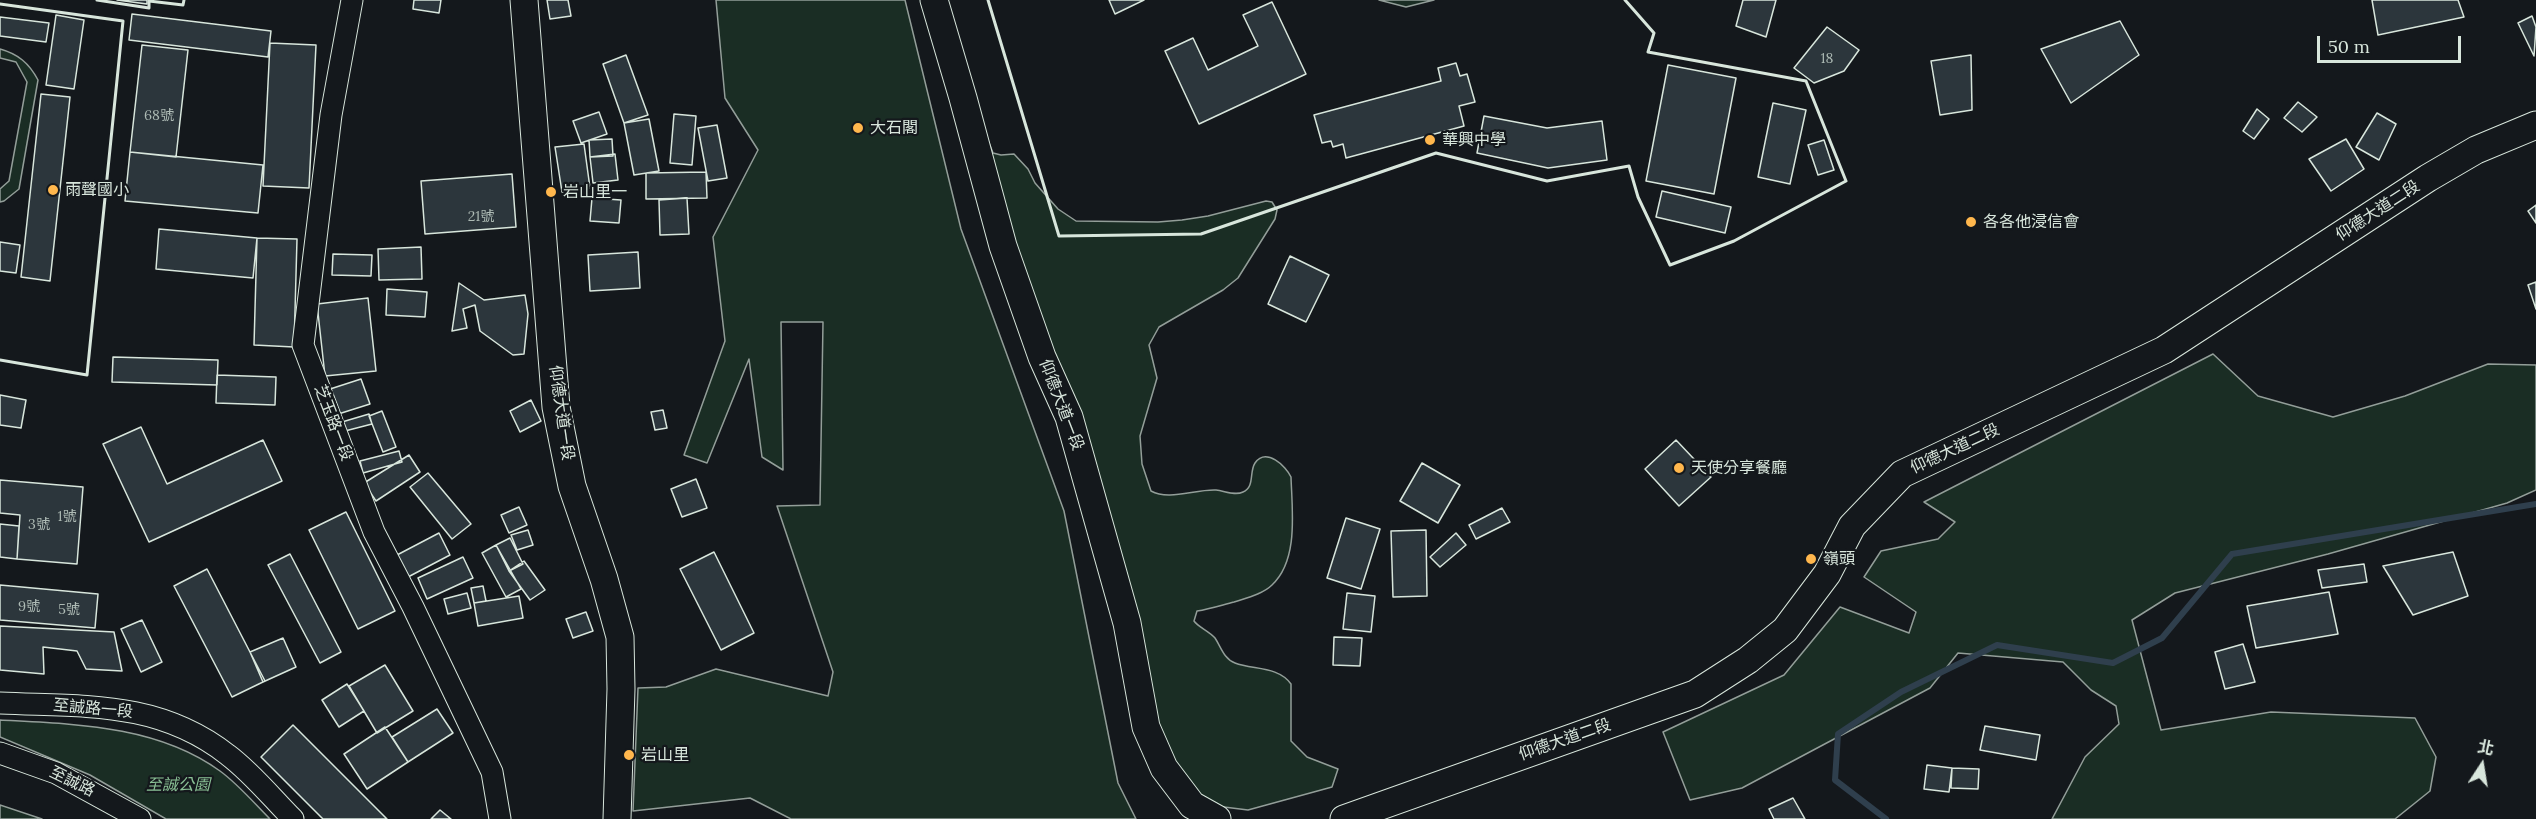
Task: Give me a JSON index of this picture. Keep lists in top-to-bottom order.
{
  "streets": {
    "main road": ["仰德大道二段", "仰德大道一段"],
    "street": ["芝玉路一段", "至誠路一段", "至誠路"]
  },
  "parks": ["至誠公園"],
  "places": [
    "大石閣",
    "華興中學",
    "雨聲國小",
    "岩山里一",
    "各各他浸信會",
    "天使分享餐廳",
    "嶺頭",
    "岩山里"
  ],
  "house_numbers": [
    "18",
    "68號",
    "21號",
    "1號",
    "3號",
    "9號",
    "5號"
  ],
  "scale_bar": "50 m",
  "north": "top"
}
